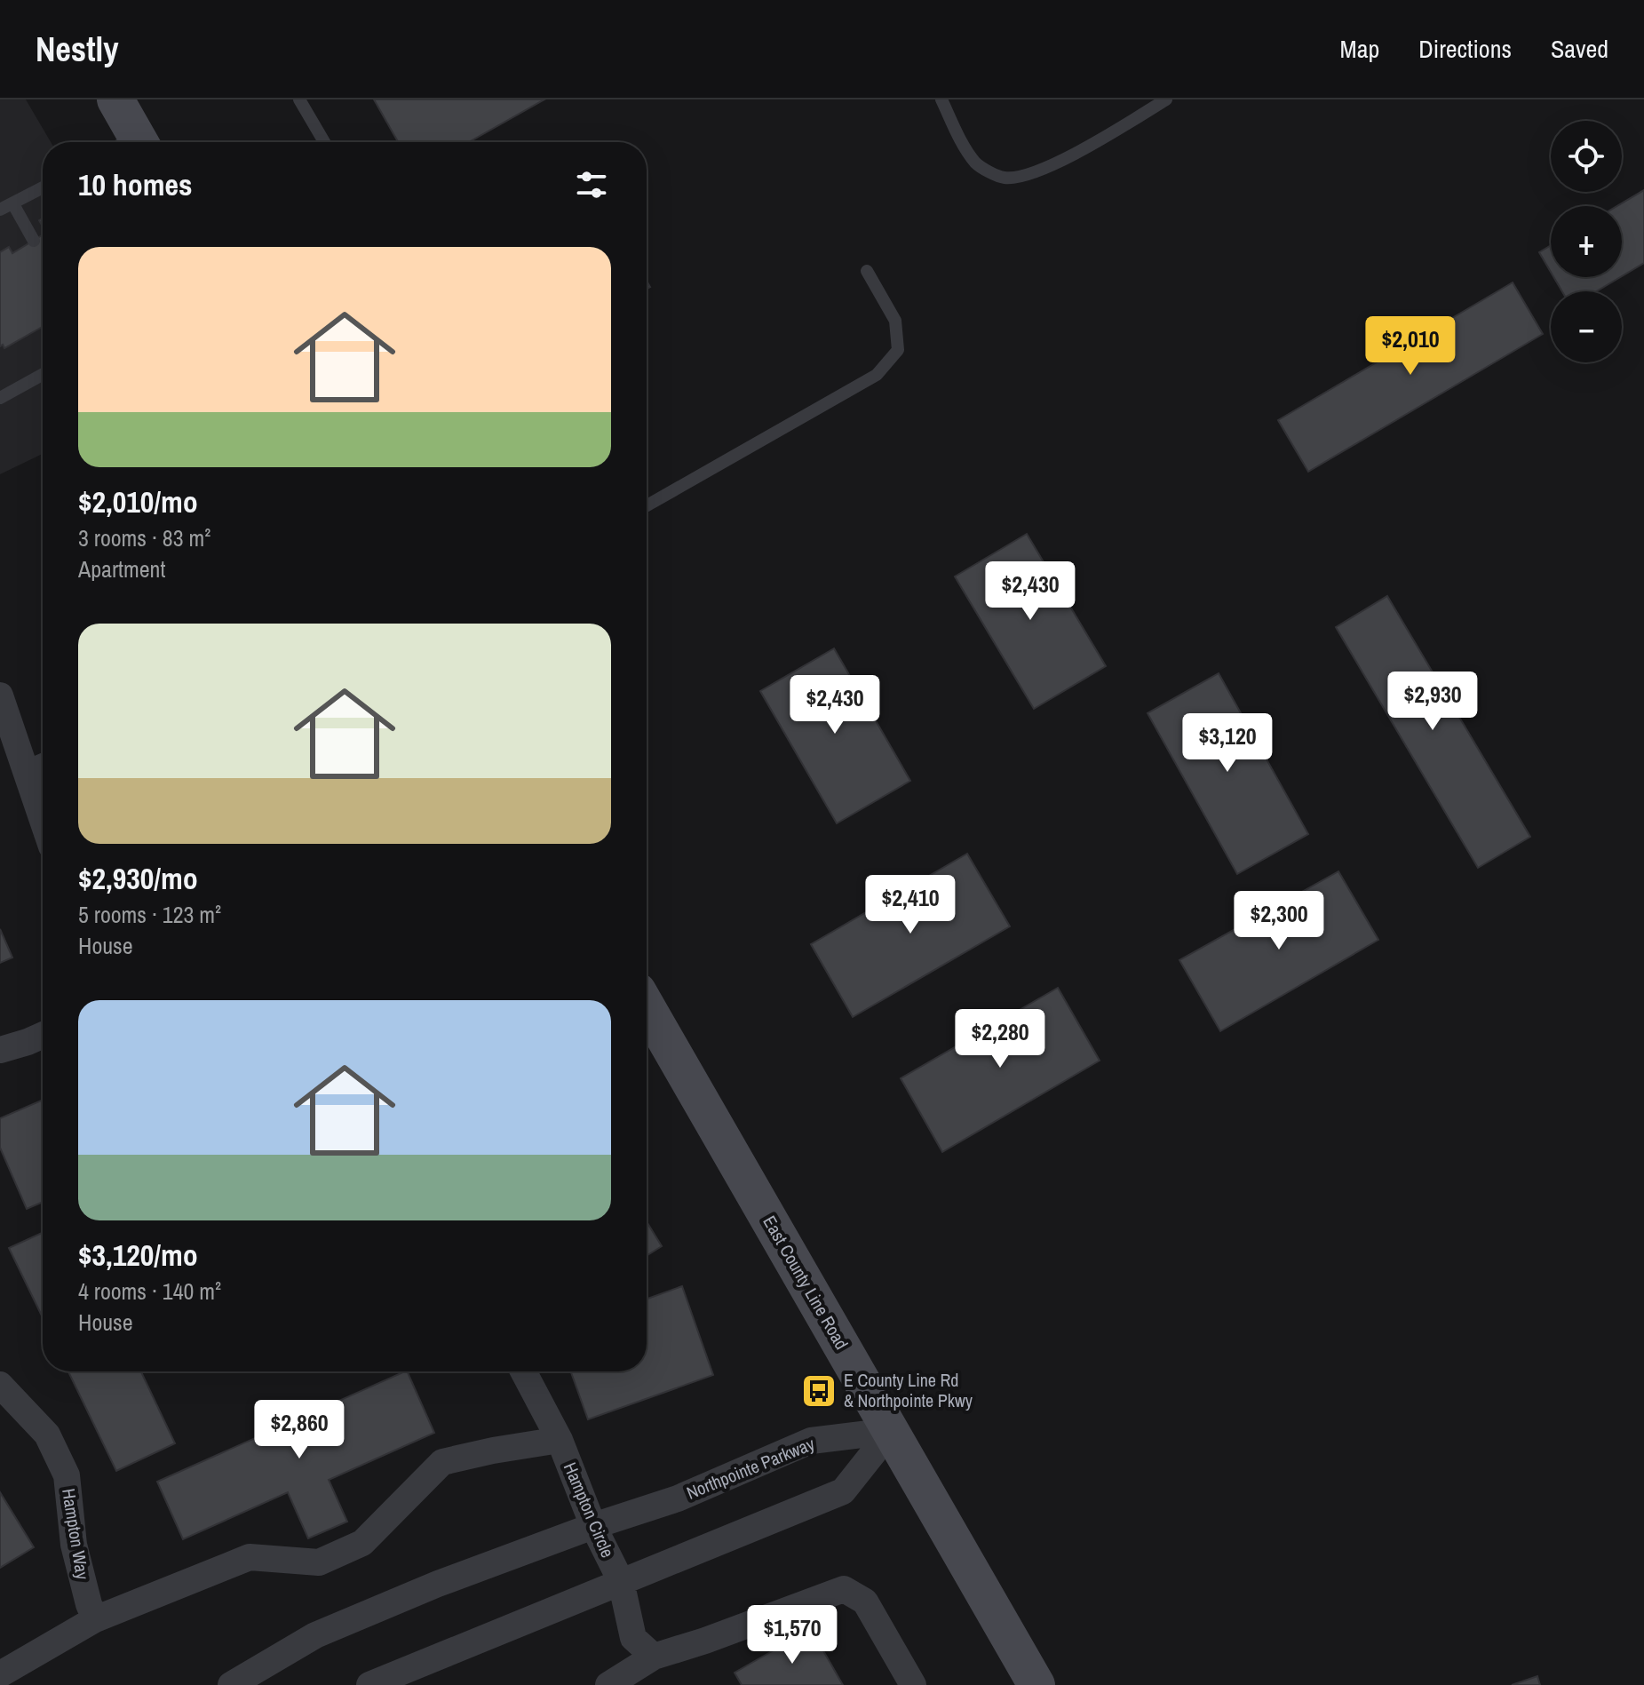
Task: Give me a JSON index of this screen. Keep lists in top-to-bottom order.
{
  "streets": {
    "main road": ["East County Line Road"],
    "street": ["Northpointe Parkway", "Hampton Circle", "Hampton Way"]
  },
  "crossings": [
    ["East County Line Road", "Northpointe Parkway"],
    ["Northpointe Parkway", "Hampton Circle"]
  ],
  "places": {
    "bus stop": ["E County Line Rd & Northpointe Pkwy"]
  },
  "page": {
    "header": "Nestly",
    "nav": ["Map", "Directions", "Saved"],
    "map_buttons": ["+", "−"],
    "heading": "10 homes",
    "list": [
      {
        "name": "$2,010/mo",
        "note": "3 rooms · 83 m² · Apartment"
      },
      {
        "name": "$2,930/mo",
        "note": "5 rooms · 123 m² · House"
      },
      {
        "name": "$3,120/mo",
        "note": "4 rooms · 140 m² · House"
      }
    ],
    "price": [
      "$2,010",
      "$2,430",
      "$2,930",
      "$2,430",
      "$3,120",
      "$2,410",
      "$2,300",
      "$2,280",
      "$2,860",
      "$1,570"
    ]
  }
}
